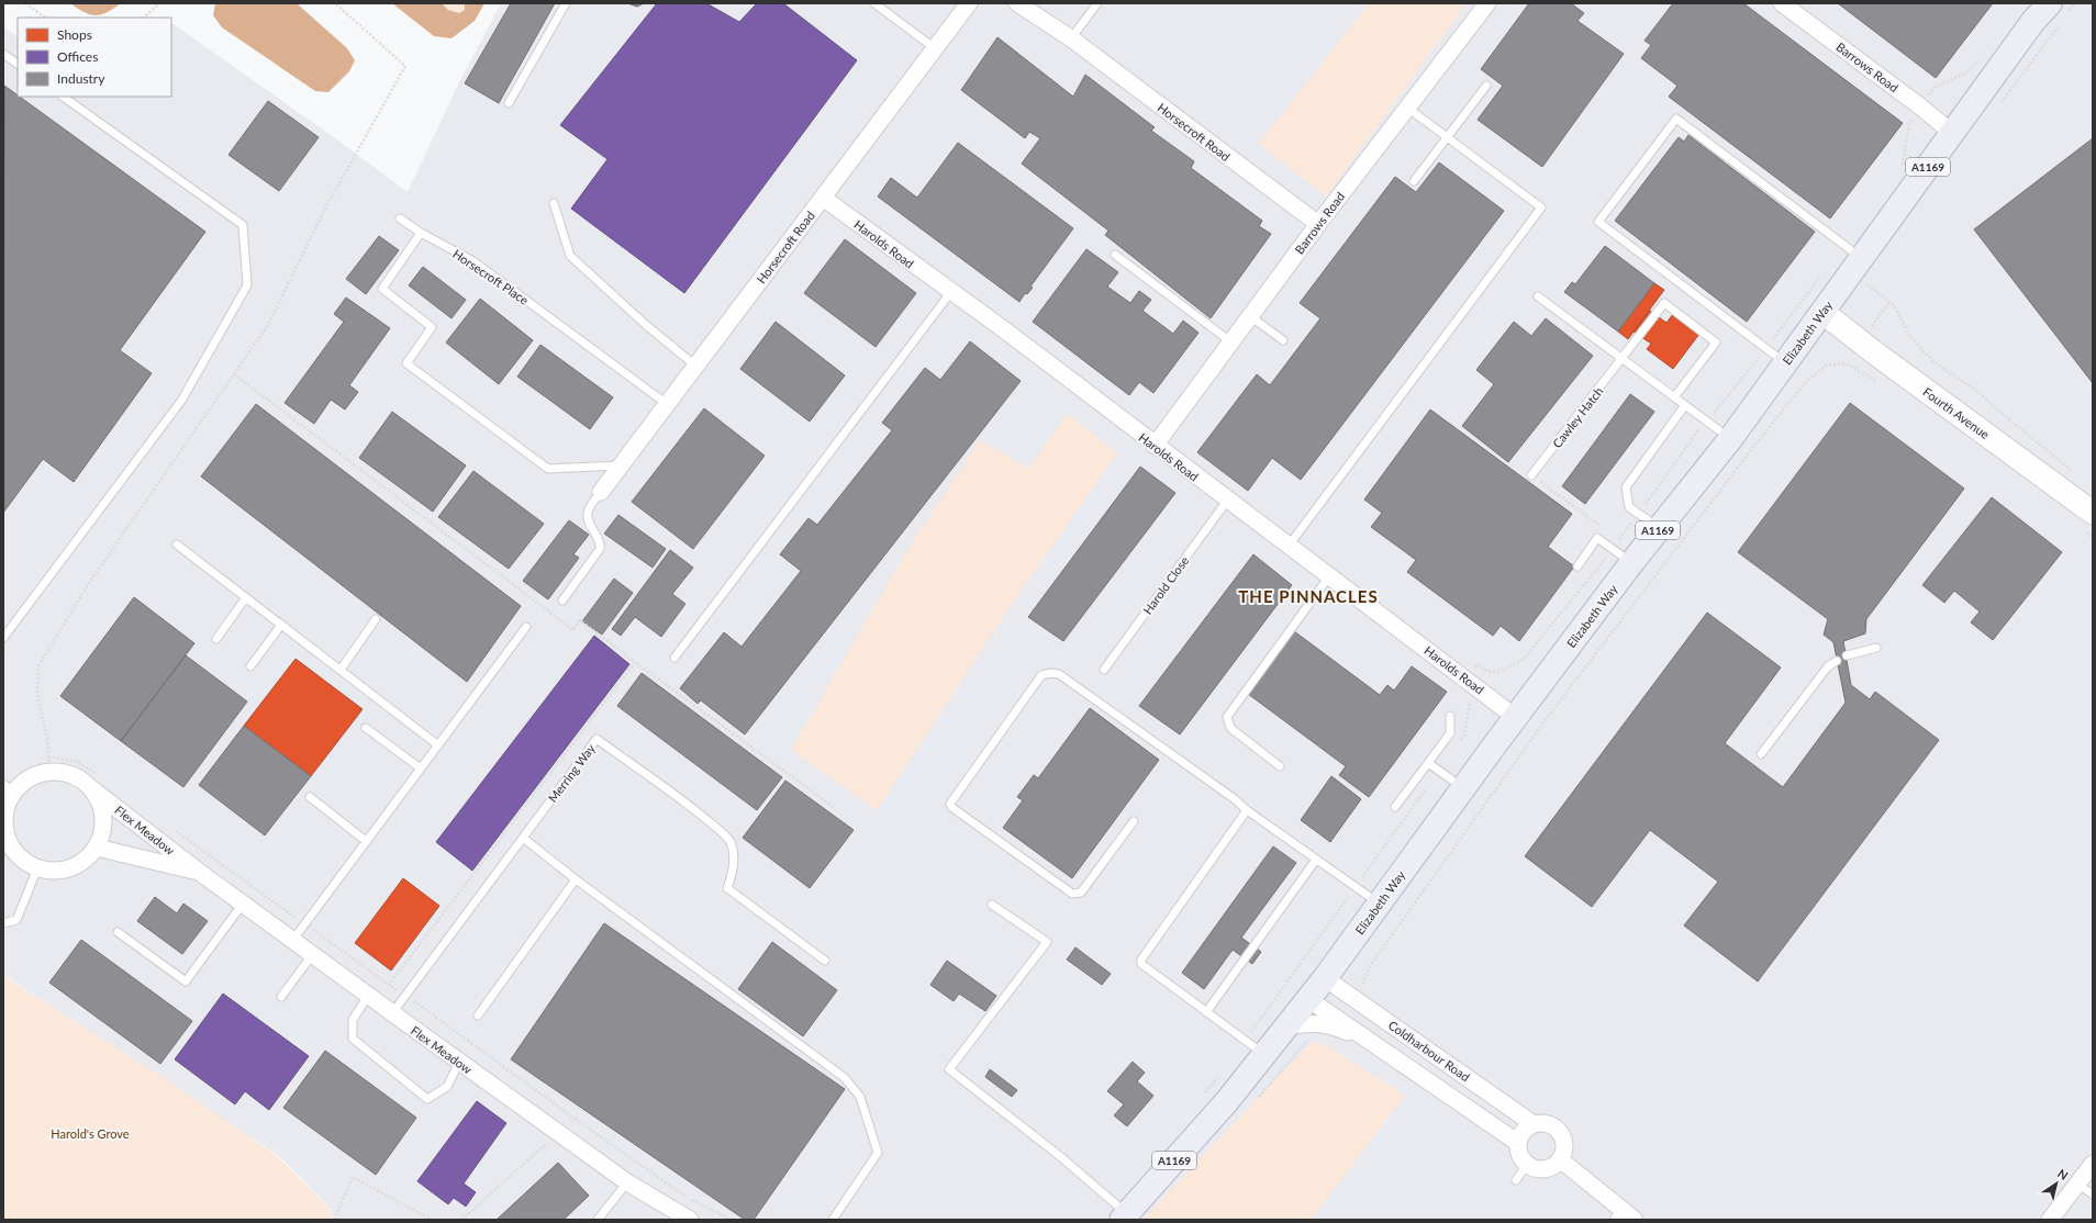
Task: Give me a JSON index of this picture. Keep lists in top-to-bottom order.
{
  "streets": {
    "main road": ["A1169", "Elizabeth Way"],
    "street": [
      "Barrows Road",
      "Horsecroft Road",
      "Harolds Road",
      "Fourth Avenue",
      "Flex Meadow",
      "Coldharbour Road"
    ],
    "lane": [
      "Horsecroft Place",
      "Cawley Hatch",
      "Harold Close",
      "Merring Way"
    ]
  },
  "crossings": [
    ["Barrows Road", "Horsecroft Road"],
    ["Barrows Road", "Harolds Road"],
    ["Barrows Road", "Elizabeth Way"],
    ["Horsecroft Road", "Harolds Road"],
    ["Horsecroft Road", "Horsecroft Place"],
    ["Harolds Road", "Elizabeth Way"],
    ["Harolds Road", "Harold Close"],
    ["Elizabeth Way", "Fourth Avenue"],
    ["Elizabeth Way", "Coldharbour Road"],
    ["Merring Way", "Flex Meadow"]
  ],
  "districts": ["THE PINNACLES"],
  "parks": ["Harold's Grove"],
  "legend": ["Shops", "Offices", "Industry"],
  "north": "top right"
}
